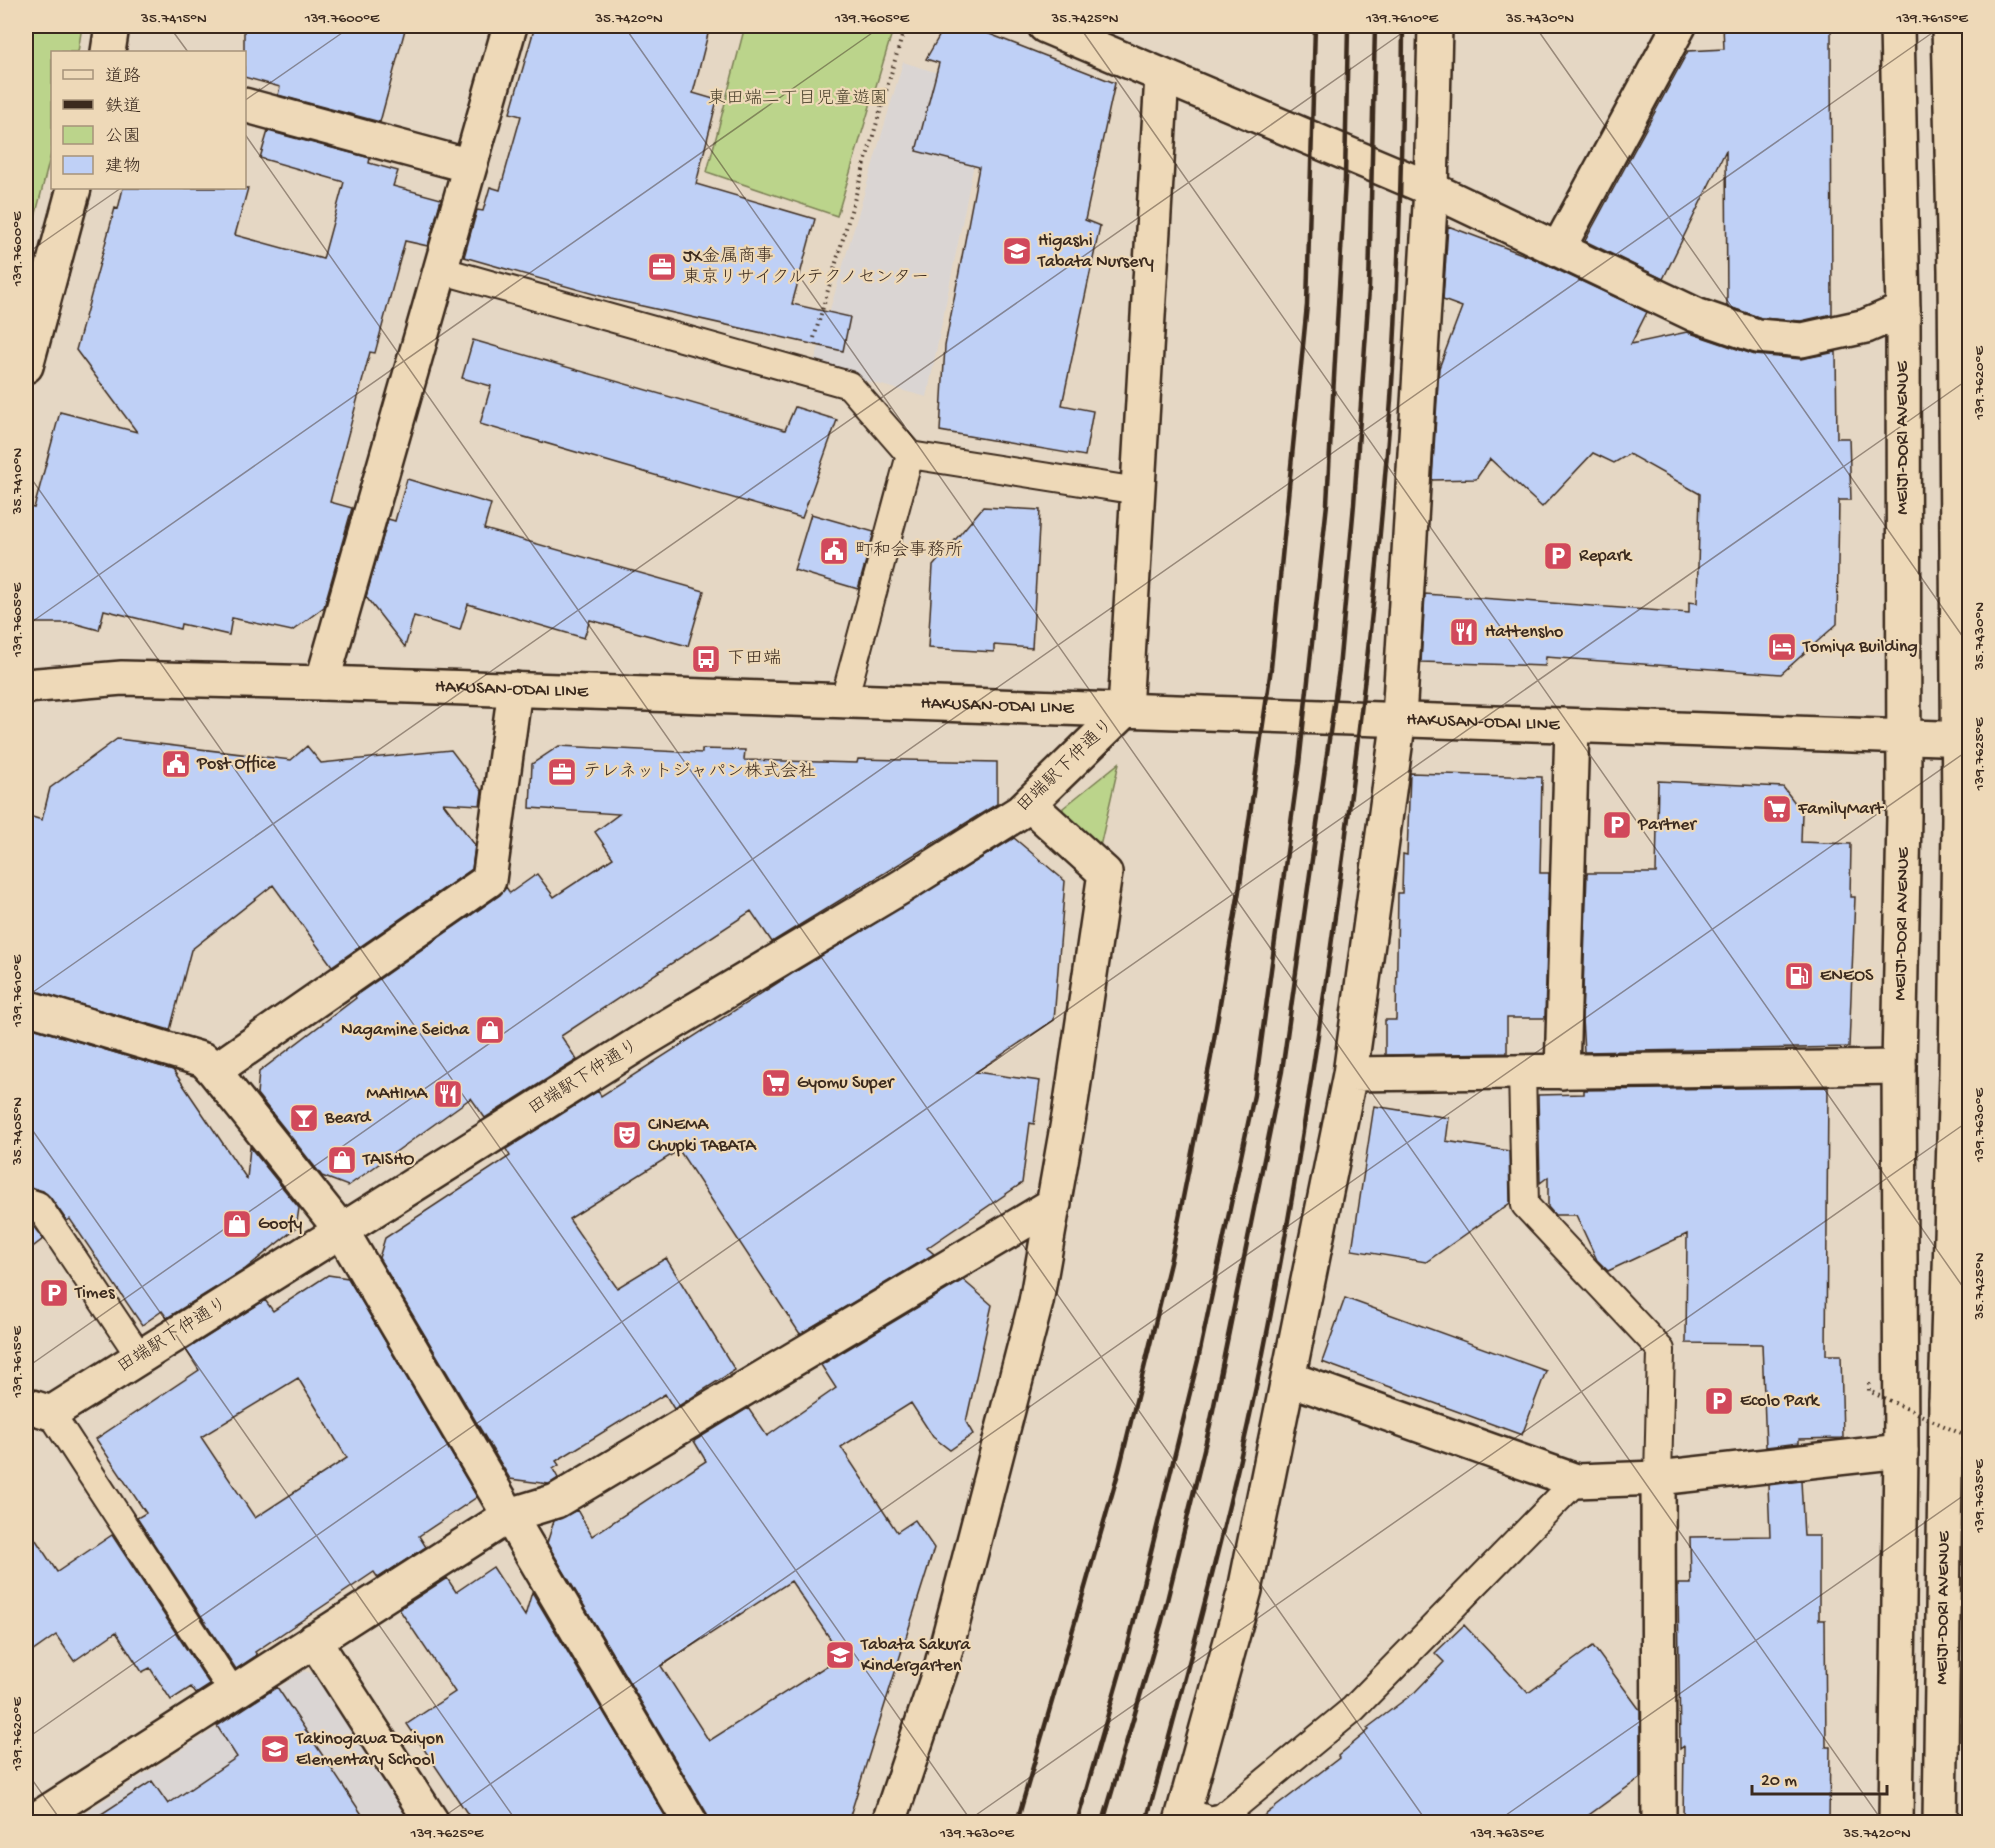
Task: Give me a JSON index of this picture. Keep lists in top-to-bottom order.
{
  "streets": {
    "street": ["MEIJI-DORI AVENUE", "HAKUSAN-ODAI LINE", "田端駅下仲通り"]
  },
  "crossings": [
    ["MEIJI-DORI AVENUE", "HAKUSAN-ODAI LINE"],
    ["HAKUSAN-ODAI LINE", "田端駅下仲通り"]
  ],
  "parks": ["東田端二丁目児童遊園"],
  "places": {
    "school or university": ["Higashi Tabata Nursery", "Tabata Sakura Kindergarten", "Takinogawa Daiyon Elementary School"],
    "office": ["JX金属商事 東京リサイクルテクノセンター", "テレネットジャパン株式会社"],
    "public building": ["町和会事務所", "Post Office"],
    "parking": [
      "Repark",
      "Partner",
      "Times",
      "Ecolo Park"
    ],
    "restaurant": ["Hattensho", "MAHIMA"],
    "hotel": ["Tomiya Building"],
    "bus stop": ["下田端"],
    "supermarket": ["FamilyMart", "Gyomu Super"],
    "fuel station": ["ENEOS"],
    "shop": ["Nagamine Seicha", "TAISHO", "Goofy"],
    "bar": ["Beard"],
    "theatre": ["CINEMA Chupki TABATA"]
  },
  "legend": [
    "道路",
    "鉄道",
    "公園",
    "建物"
  ],
  "scale_bar": "20 m",
  "coordinates": [
    "35.7415°N",
    "139.7600°E",
    "35.7420°N",
    "139.7605°E",
    "35.7425°N",
    "139.7610°E",
    "35.7430°N",
    "139.7615°E",
    "139.7620°E",
    "35.7410°N",
    "139.7625°E",
    "139.7630°E",
    "35.7405°N",
    "139.7635°E"
  ]
}
